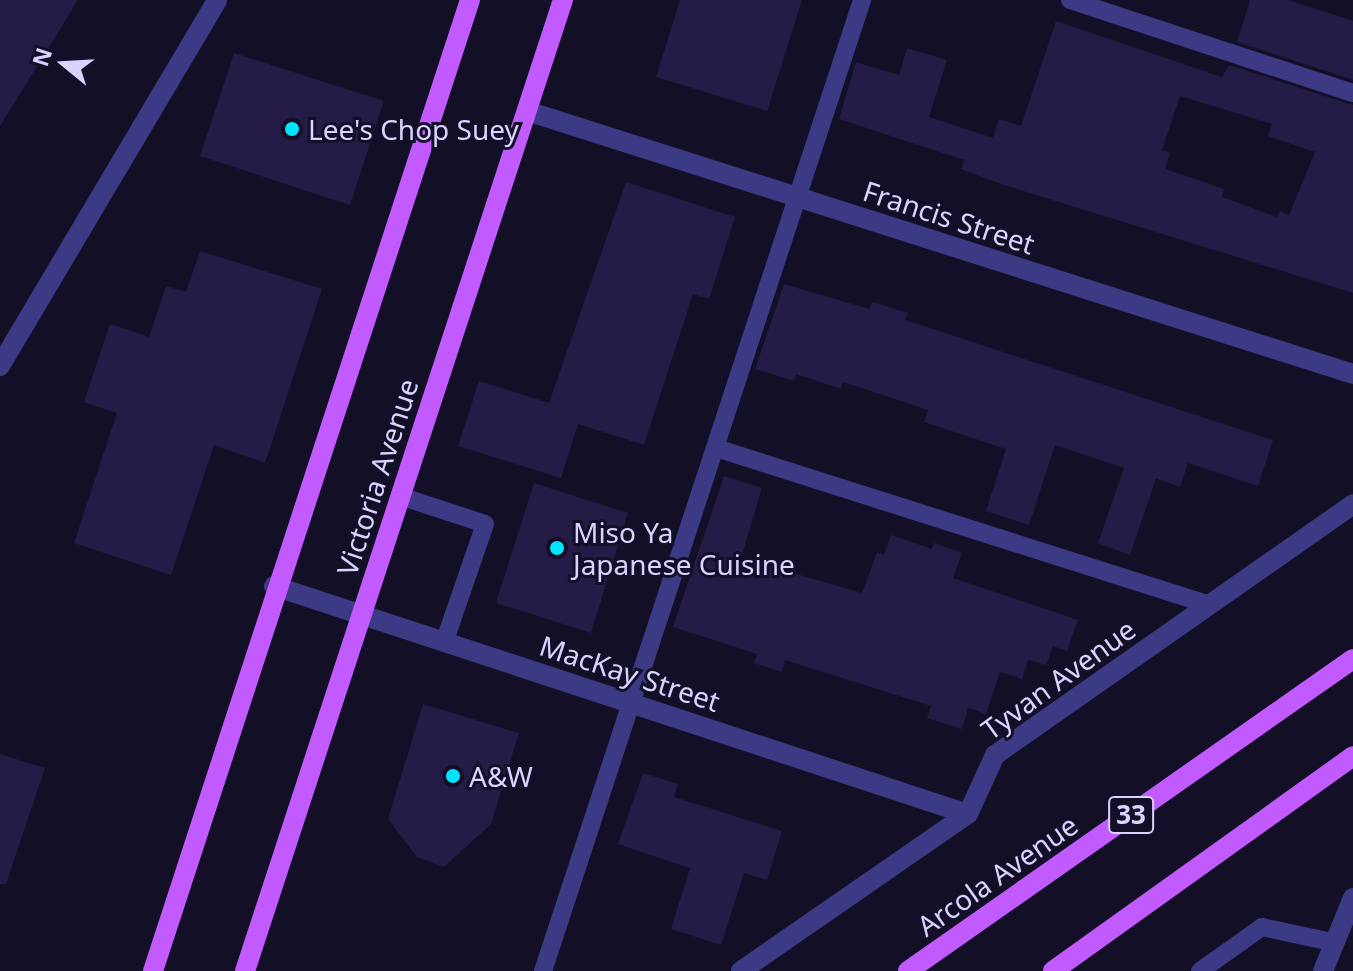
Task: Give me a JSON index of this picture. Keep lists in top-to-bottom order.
{
  "streets": {
    "main road": ["Victoria Avenue", "33", "Arcola Avenue"],
    "street": ["Francis Street", "MacKay Street", "Tyvan Avenue"]
  },
  "crossings": [
    ["Francis Street", "Victoria Avenue"],
    ["Victoria Avenue", "MacKay Street"],
    ["MacKay Street", "Tyvan Avenue"]
  ],
  "places": ["Lee's Chop Suey", "Miso Ya Japanese Cuisine", "A&W"],
  "north": "left"
}
